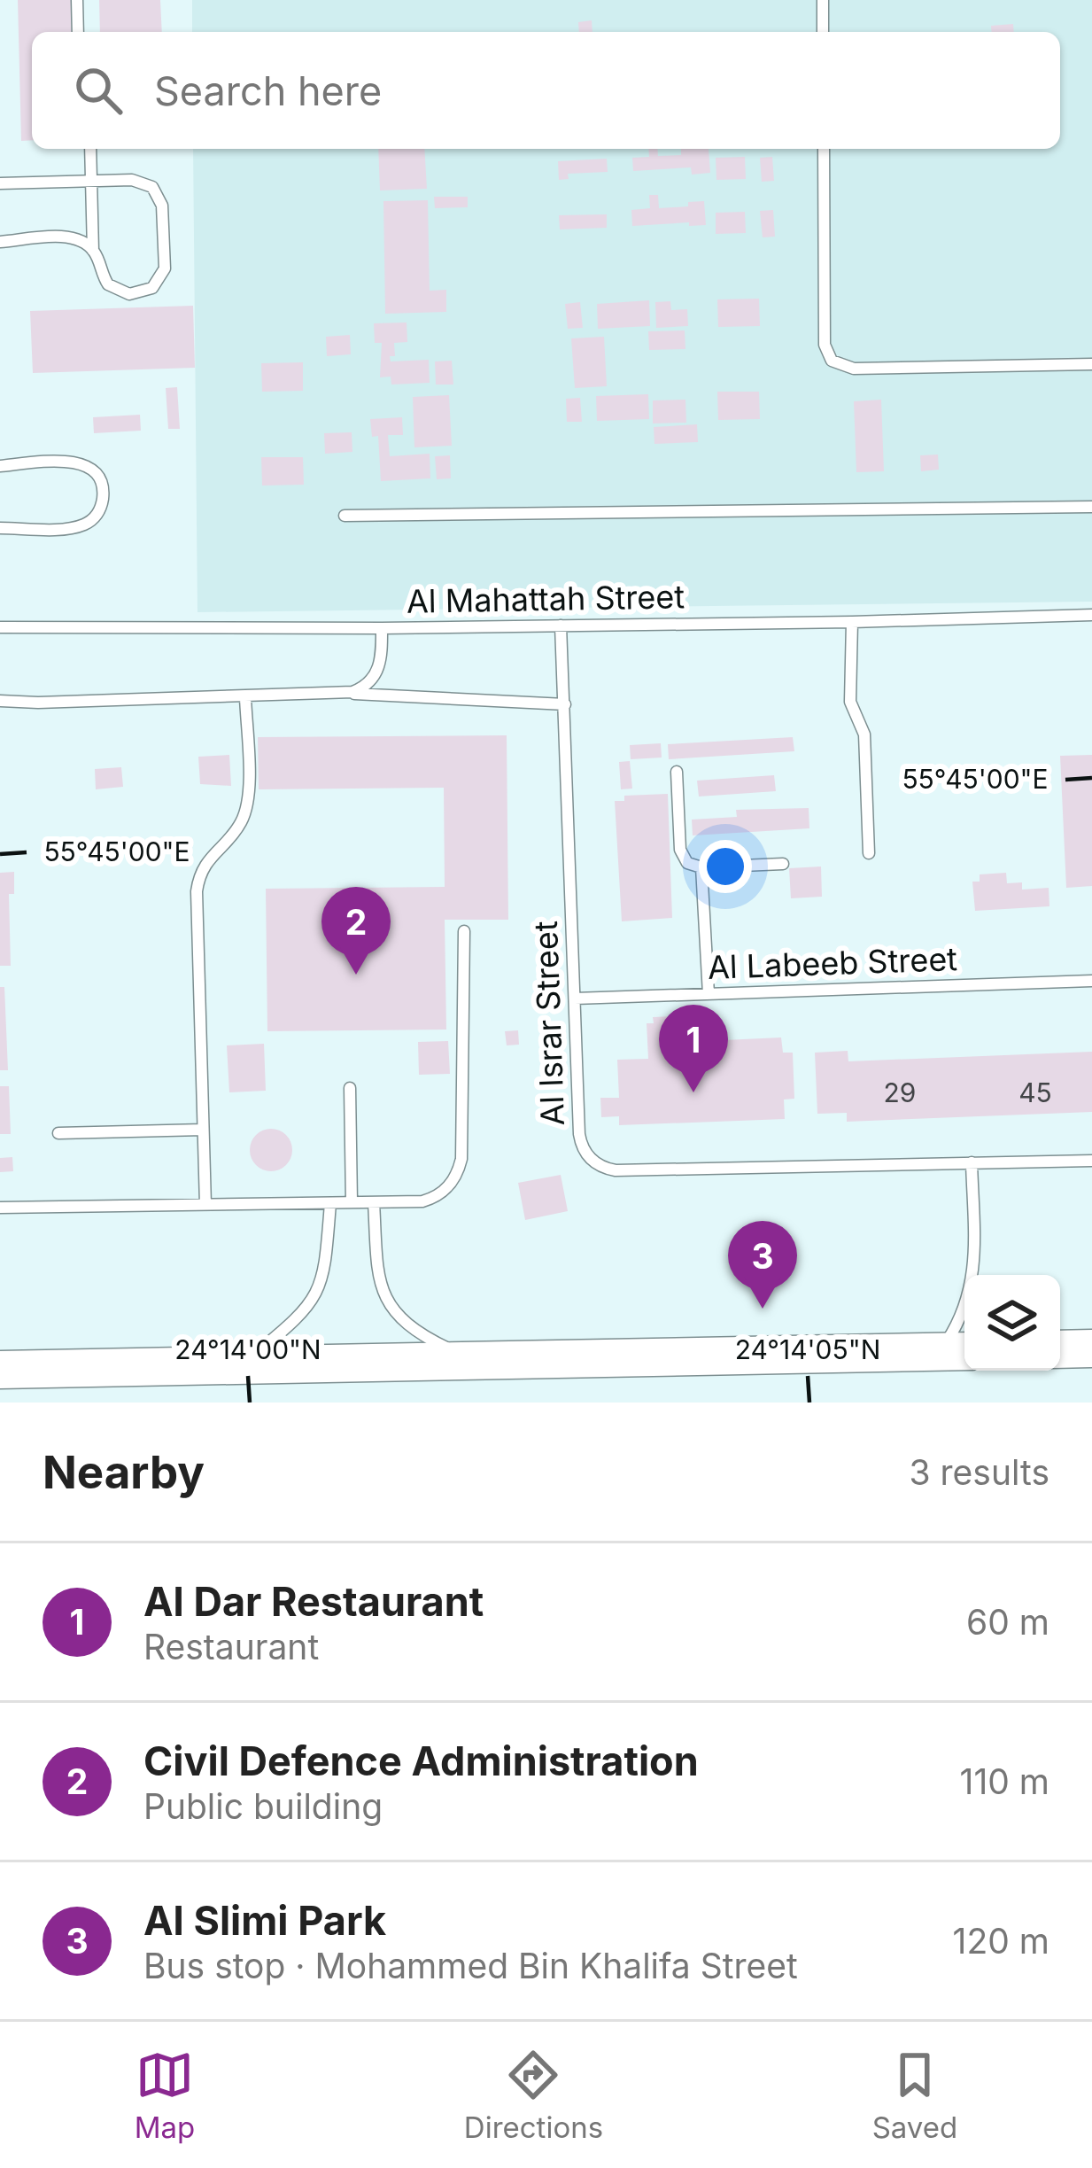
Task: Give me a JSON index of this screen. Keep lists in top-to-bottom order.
{
  "streets": {
    "lane": ["Al Mahattah Street", "Al Labeeb Street", "Al Israr Street"]
  },
  "crossings": [
    ["Al Mahattah Street", "Al Israr Street"],
    ["Al Labeeb Street", "Al Israr Street"]
  ],
  "house_numbers": ["29", "45"],
  "page": {
    "search": "Search here",
    "pins": ["2", "1", "3"],
    "heading": ["Nearby", "3 results"],
    "list": [
      {
        "mark": "1",
        "name": "Al Dar Restaurant",
        "note": "Restaurant",
        "value": "60 m"
      },
      {
        "mark": "2",
        "name": "Civil Defence Administration",
        "note": "Public building",
        "value": "110 m"
      },
      {
        "mark": "3",
        "name": "Al Slimi Park",
        "note": "Bus stop · Mohammed Bin Khalifa Street",
        "value": "120 m"
      }
    ],
    "nav": ["Map", "Directions", "Saved"]
  },
  "coordinates": ["55°45'00\"E", "24°14'00\"N", "24°14'05\"N"]
}
